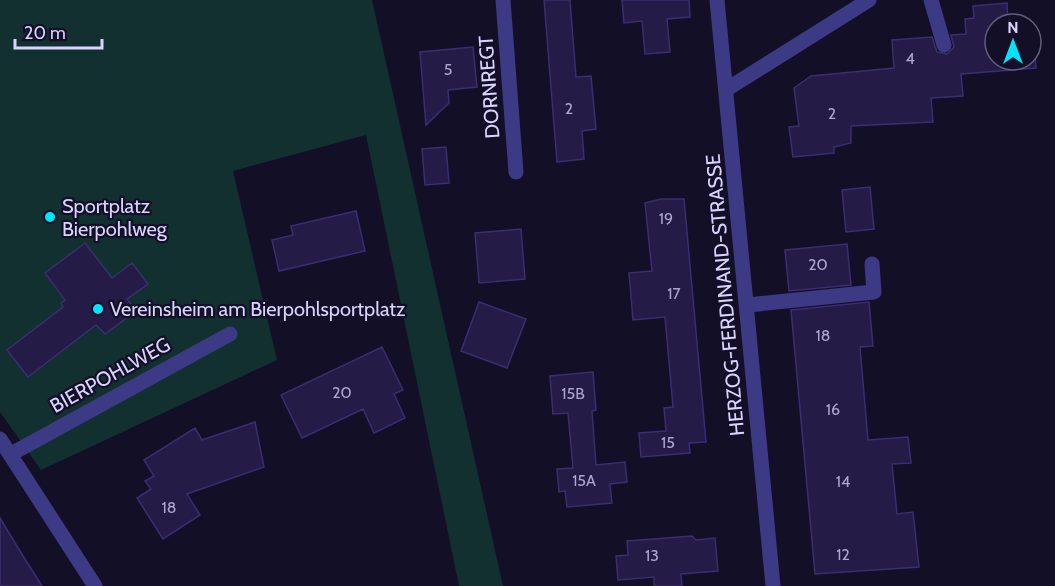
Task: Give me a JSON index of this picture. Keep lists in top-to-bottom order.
{
  "streets": {
    "street": ["DORNREGT", "HERZOG-FERDINAND-STRASSE", "BIERPOHLWEG"]
  },
  "places": ["Sportplatz Bierpohlweg", "Vereinsheim am Bierpohlsportplatz"],
  "house_numbers": [
    "4",
    "5",
    "2",
    "2",
    "19",
    "20",
    "17",
    "18",
    "20",
    "15B",
    "16",
    "15",
    "15A",
    "14",
    "18",
    "12",
    "13"
  ],
  "scale_bar": "20 m",
  "north": "top"
}
